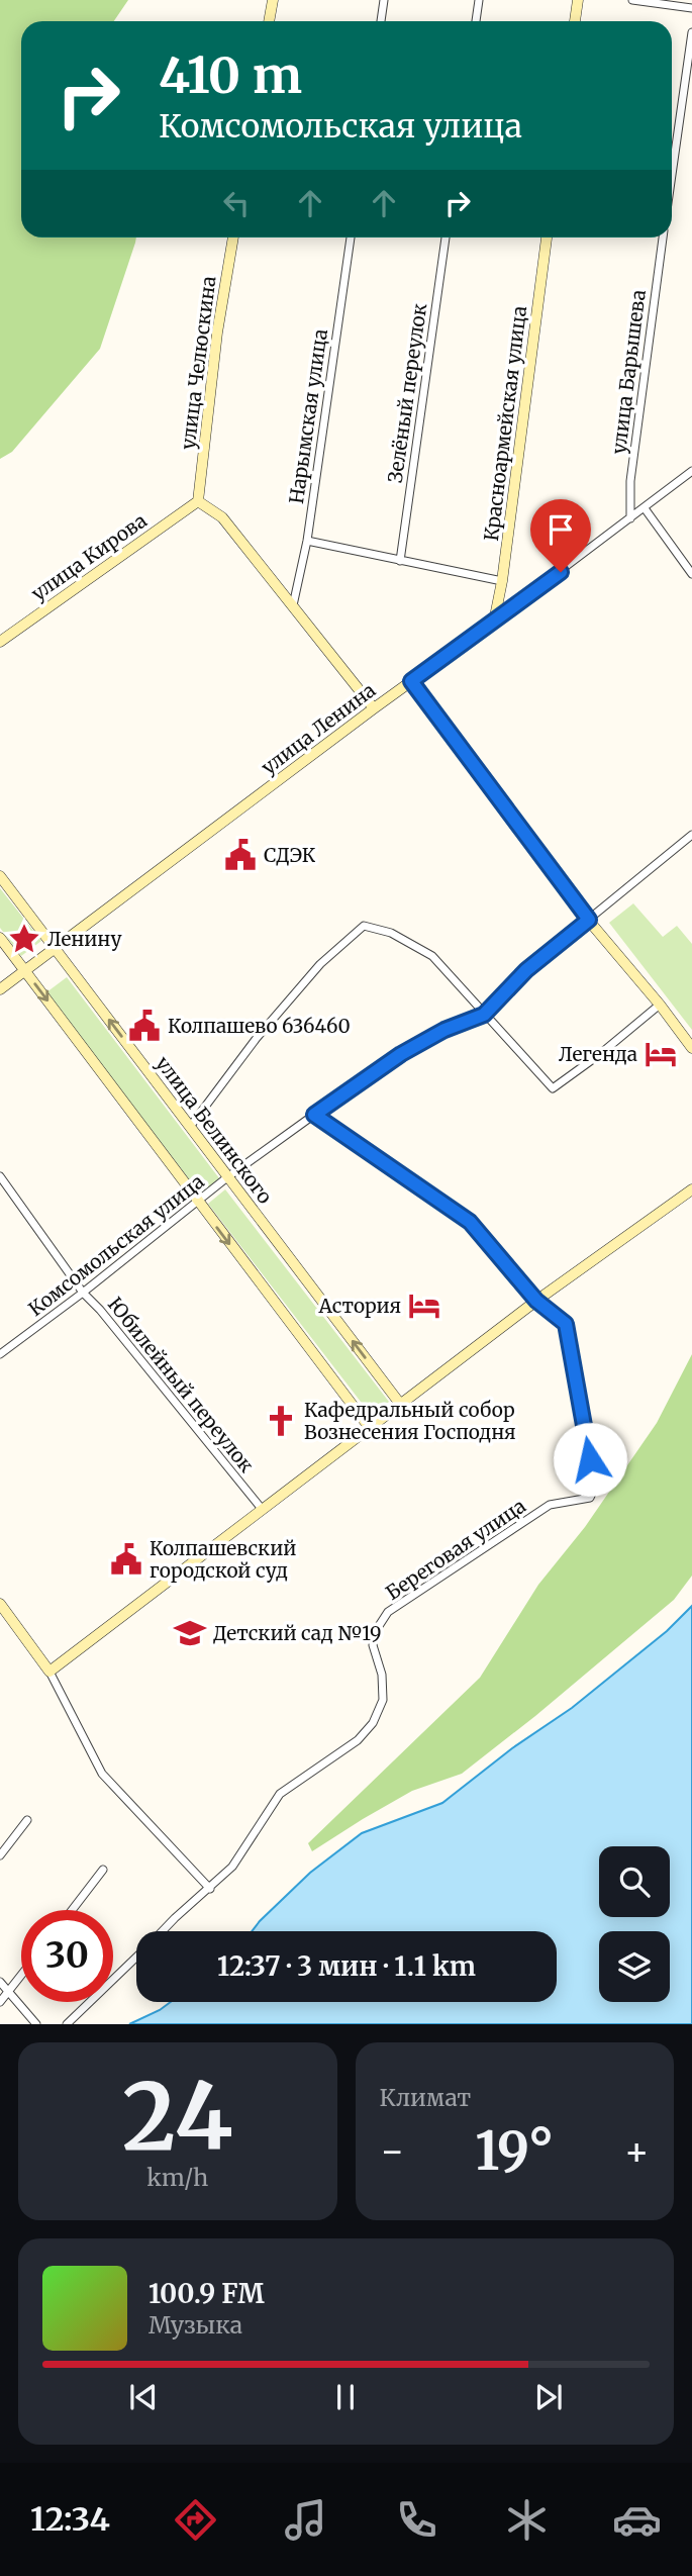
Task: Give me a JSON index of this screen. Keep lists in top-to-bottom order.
{
  "streets": {
    "street": [
      "улица Челюскина",
      "улица Барышева",
      "Зелёный переулок",
      "Нарымская улица",
      "Красноармейская улица",
      "улица Кирова",
      "улица Ленина",
      "улица Белинского",
      "Комсомольская улица",
      "Юбилейный переулок",
      "Береговая улица"
    ]
  },
  "crossings": [
    ["улица Челюскина", "улица Кирова"],
    ["улица Барышева", "улица Ленина"],
    ["Красноармейская улица", "улица Ленина"],
    ["улица Ленина", "улица Белинского"],
    ["улица Белинского", "Комсомольская улица"],
    ["Комсомольская улица", "Юбилейный переулок"]
  ],
  "places": {
    "public building": ["СДЭК", "Колпашево 636460", "Колпашевский городской суд"],
    "place": ["Ленину"],
    "hotel": ["Легенда", "Астория"],
    "church": ["Кафедральный собор Вознесения Господня"],
    "school or university": ["Детский сад №19"]
  },
  "page": {
    "turn": ["410 m", "Комсомольская улица"],
    "limit": "30",
    "trip": "12:37 · 3 мин · 1.1 km",
    "tile": [
      ["24", "km/h"],
      "Климат"
    ],
    "heat": ["−", "19°", "+"],
    "song": ["100.9 FM", "Музыка"],
    "tabs": "12:34"
  }
}
